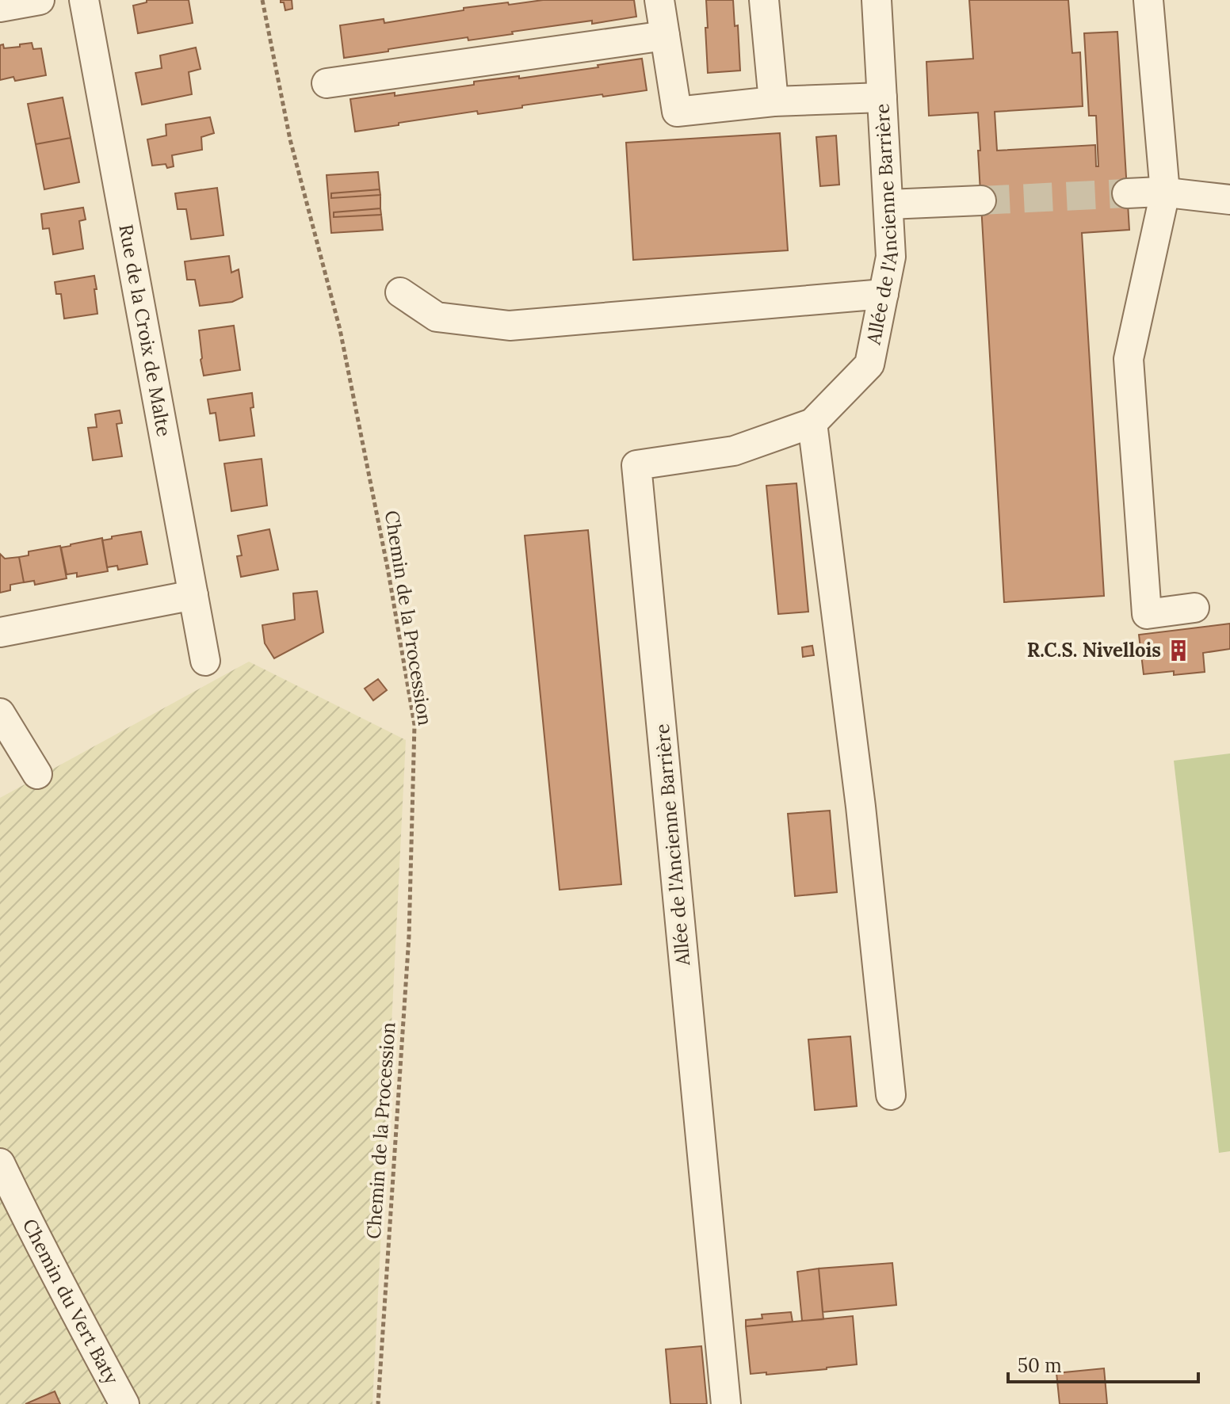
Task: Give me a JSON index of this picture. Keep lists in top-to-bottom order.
{
  "streets": {
    "street": ["Allée de l'Ancienne Barrière", "Rue de la Croix de Malte", "Chemin du Vert Baty"],
    "path": ["Chemin de la Procession"]
  },
  "places": {
    "building": ["R.C.S. Nivellois"]
  },
  "scale_bar": "50 m"
}
